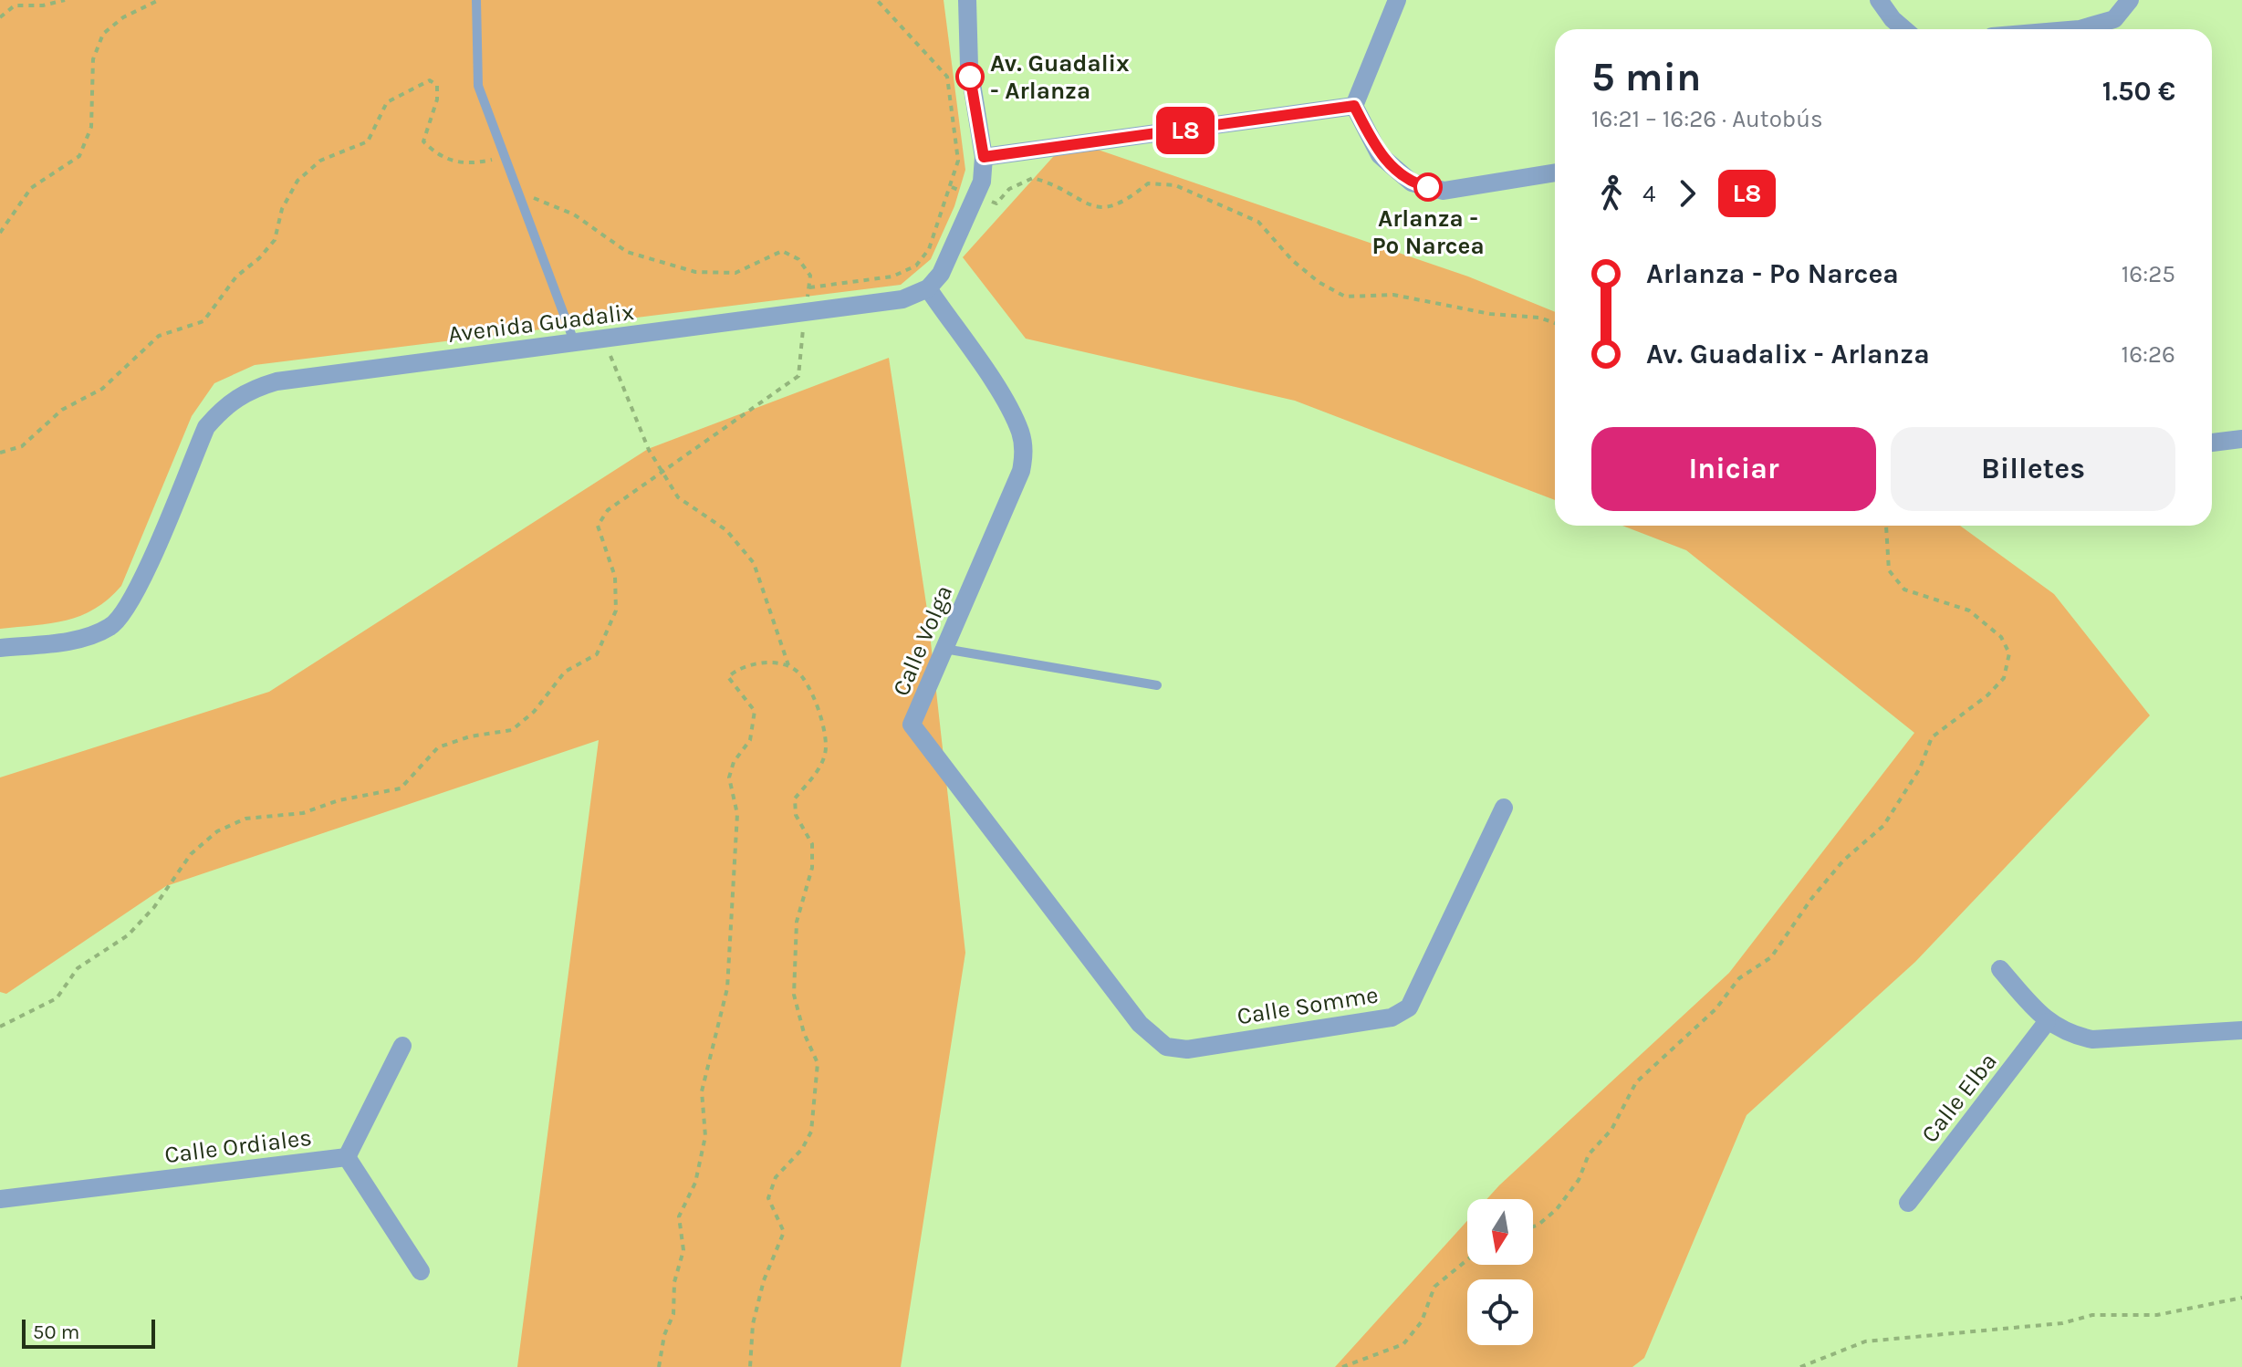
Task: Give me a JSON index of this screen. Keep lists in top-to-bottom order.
{
  "streets": {
    "street": [
      "Avenida Guadalix",
      "Calle Volga",
      "Calle Somme",
      "Calle Elba",
      "Calle Ordiales"
    ]
  },
  "crossings": [
    ["Avenida Guadalix", "Calle Volga"],
    ["Calle Volga", "Calle Somme"]
  ],
  "places": ["Av. Guadalix - Arlanza", "Arlanza - Pº Narcea"],
  "lines": ["bus line L8"],
  "scale_bar": "50 m",
  "north": "bottom",
  "page": {
    "on_map": "L8",
    "heading": ["5 min", "16:21 – 16:26 · Autobús", "1.50 €"],
    "legs": ["4", "L8"],
    "list": [
      {
        "name": "Arlanza - Pº Narcea",
        "value": "16:25"
      },
      {
        "name": "Av. Guadalix - Arlanza",
        "value": "16:26"
      }
    ],
    "buttons": ["Iniciar", "Billetes"],
    "scale": "50 m"
  }
}
